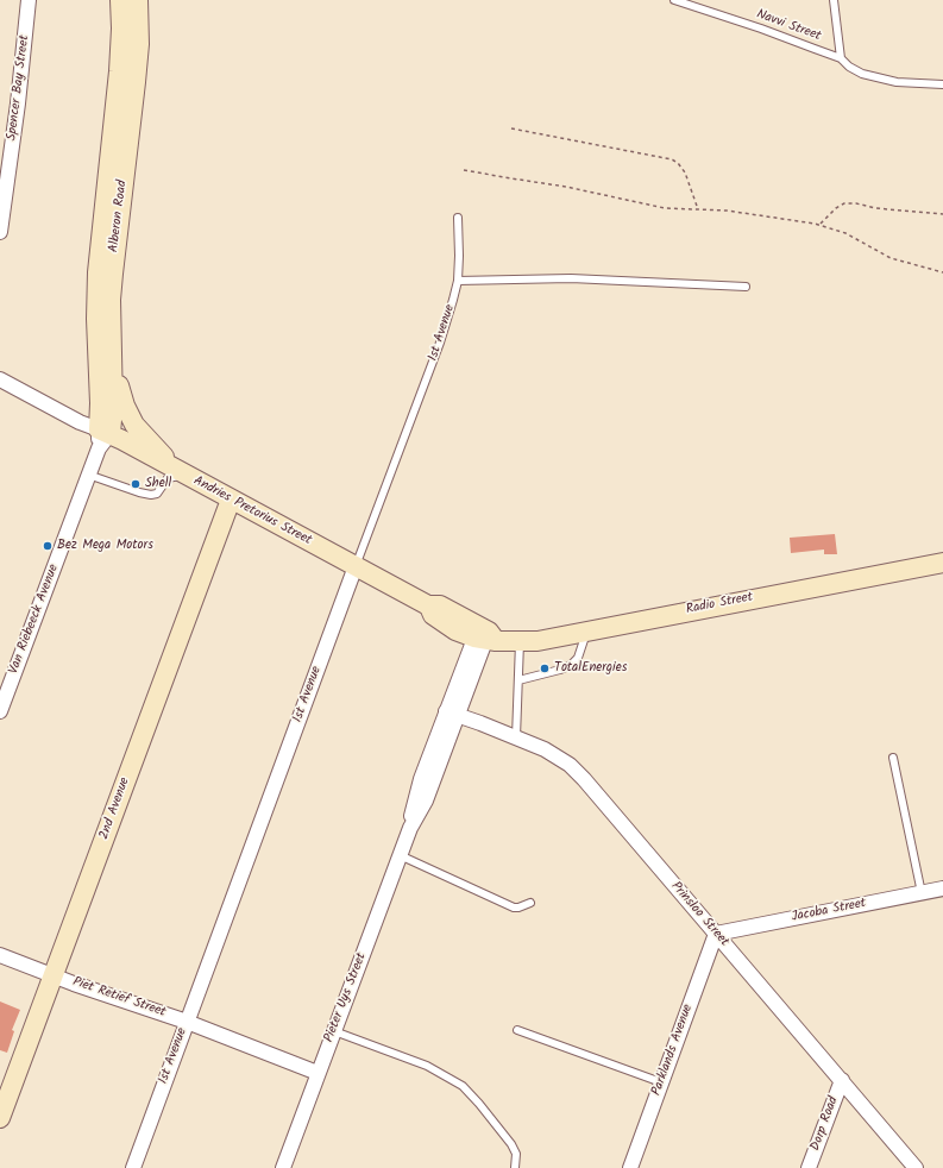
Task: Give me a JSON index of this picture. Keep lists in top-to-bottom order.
{
  "streets": {
    "main road": [
      "Alberon Road",
      "Andries Pretorius Street",
      "Radio Street",
      "2nd Avenue"
    ],
    "street": [
      "Spencer Bay Street",
      "1st Avenue",
      "Van Riebeeck Avenue",
      "Jacoba Street",
      "Prinsloo Street",
      "Piet Retief Street",
      "Pieter Uys Street",
      "Parklands Avenue",
      "Dorp Road"
    ],
    "lane": ["Navvi Street"]
  },
  "crossings": [
    ["Alberon Road", "Andries Pretorius Street"],
    ["Alberon Road", "Van Riebeeck Avenue"],
    ["1st Avenue", "Andries Pretorius Street"],
    ["1st Avenue", "Piet Retief Street"],
    ["Andries Pretorius Street", "Radio Street"],
    ["Andries Pretorius Street", "Van Riebeeck Avenue"],
    ["Andries Pretorius Street", "2nd Avenue"],
    ["Andries Pretorius Street", "Pieter Uys Street"],
    ["Radio Street", "Pieter Uys Street"],
    ["2nd Avenue", "Piet Retief Street"],
    ["Jacoba Street", "Prinsloo Street"],
    ["Jacoba Street", "Parklands Avenue"],
    ["Prinsloo Street", "Pieter Uys Street"],
    ["Prinsloo Street", "Parklands Avenue"],
    ["Prinsloo Street", "Dorp Road"],
    ["Piet Retief Street", "Pieter Uys Street"]
  ],
  "places": ["Shell", "Bez Mega Motors", "TotalEnergies"]
}
